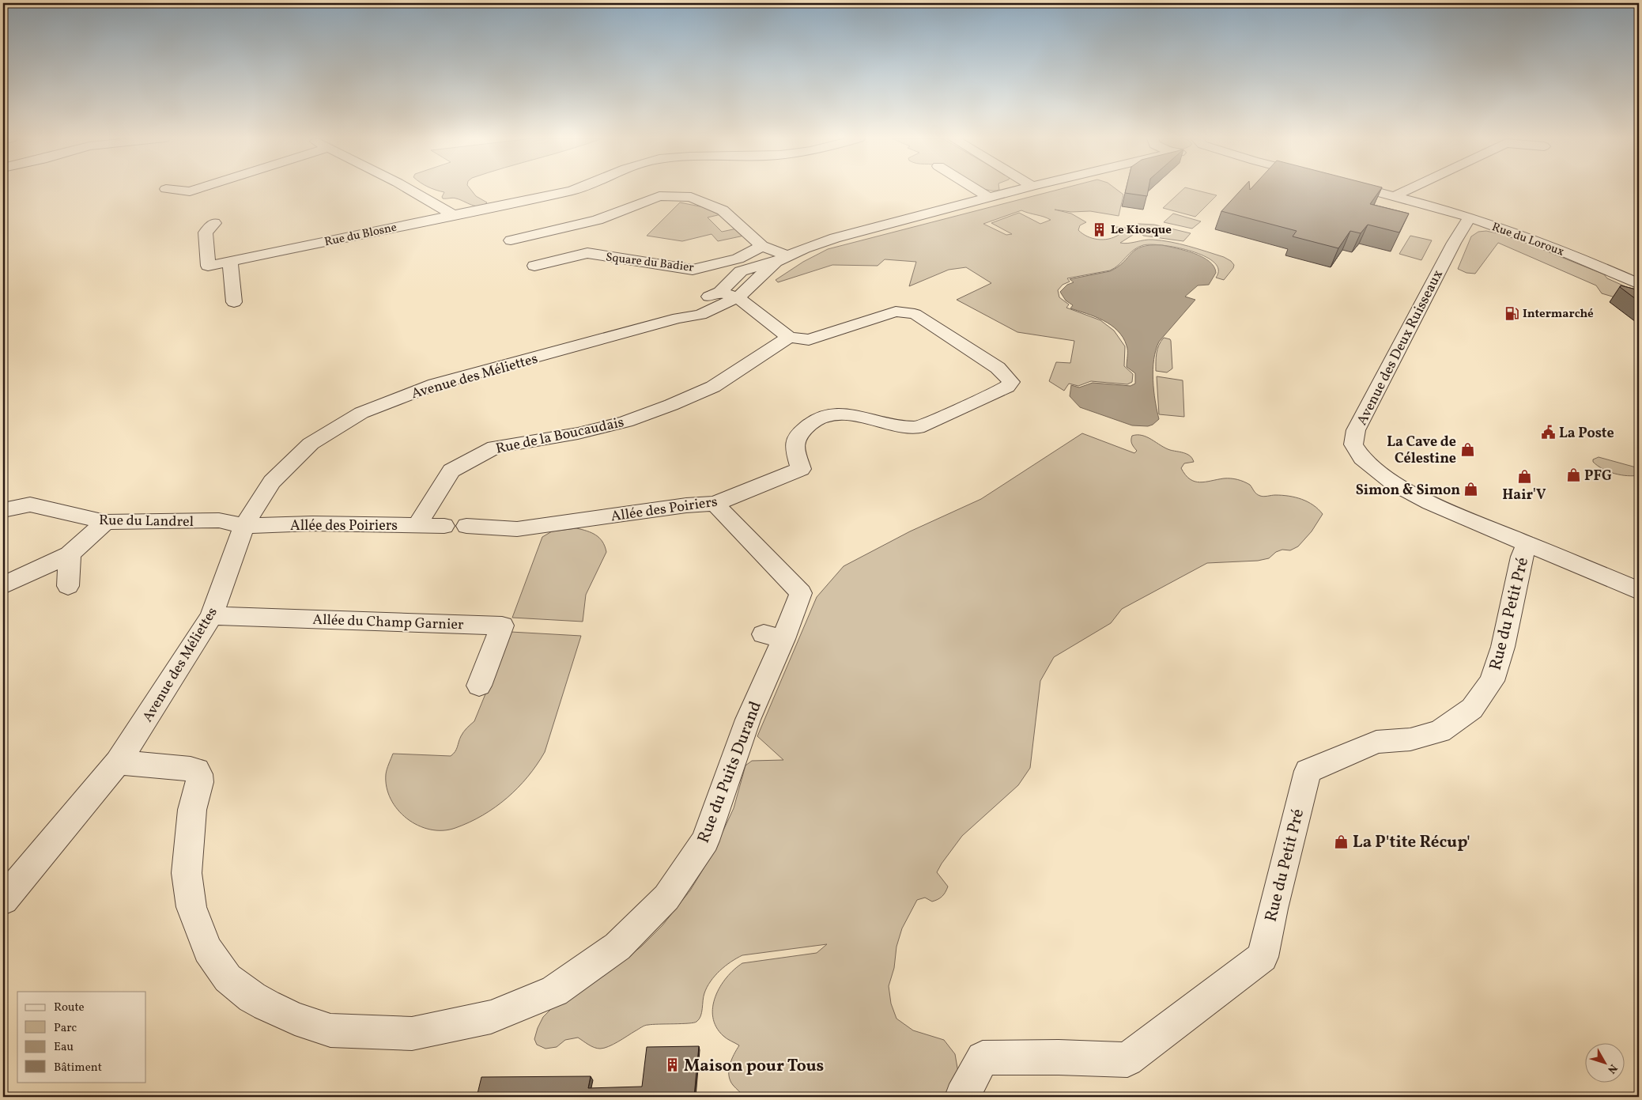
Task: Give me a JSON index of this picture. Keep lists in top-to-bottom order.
{
  "streets": {
    "street": [
      "Rue du Blosne",
      "Rue du Loroux",
      "Square du Badier",
      "Avenue des Deux Ruisseaux",
      "Avenue des Méliettes",
      "Rue de la Boucaudais",
      "Allée des Poiriers",
      "Rue du Landrel",
      "Rue du Petit Pré",
      "Allée du Champ Garnier",
      "Rue du Puits Durand"
    ]
  },
  "crossings": [
    ["Rue du Loroux", "Avenue des Deux Ruisseaux"],
    ["Avenue des Deux Ruisseaux", "Rue du Petit Pré"],
    ["Avenue des Méliettes", "Allée des Poiriers"],
    ["Avenue des Méliettes", "Rue du Landrel"],
    ["Avenue des Méliettes", "Allée du Champ Garnier"],
    ["Avenue des Méliettes", "Rue du Puits Durand"],
    ["Rue de la Boucaudais", "Allée des Poiriers"],
    ["Allée des Poiriers", "Rue du Landrel"],
    ["Allée des Poiriers", "Rue du Puits Durand"]
  ],
  "places": {
    "building": ["Le Kiosque", "Maison pour Tous"],
    "fuel station": ["Intermarché"],
    "public building": ["La Poste"],
    "shop": [
      "La Cave de Célestine",
      "PFG",
      "Hair'V",
      "Simon & Simon",
      "La P'tite Récup'"
    ]
  },
  "legend": [
    "Route",
    "Parc",
    "Eau",
    "Bâtiment"
  ],
  "north": "bottom right"
}
